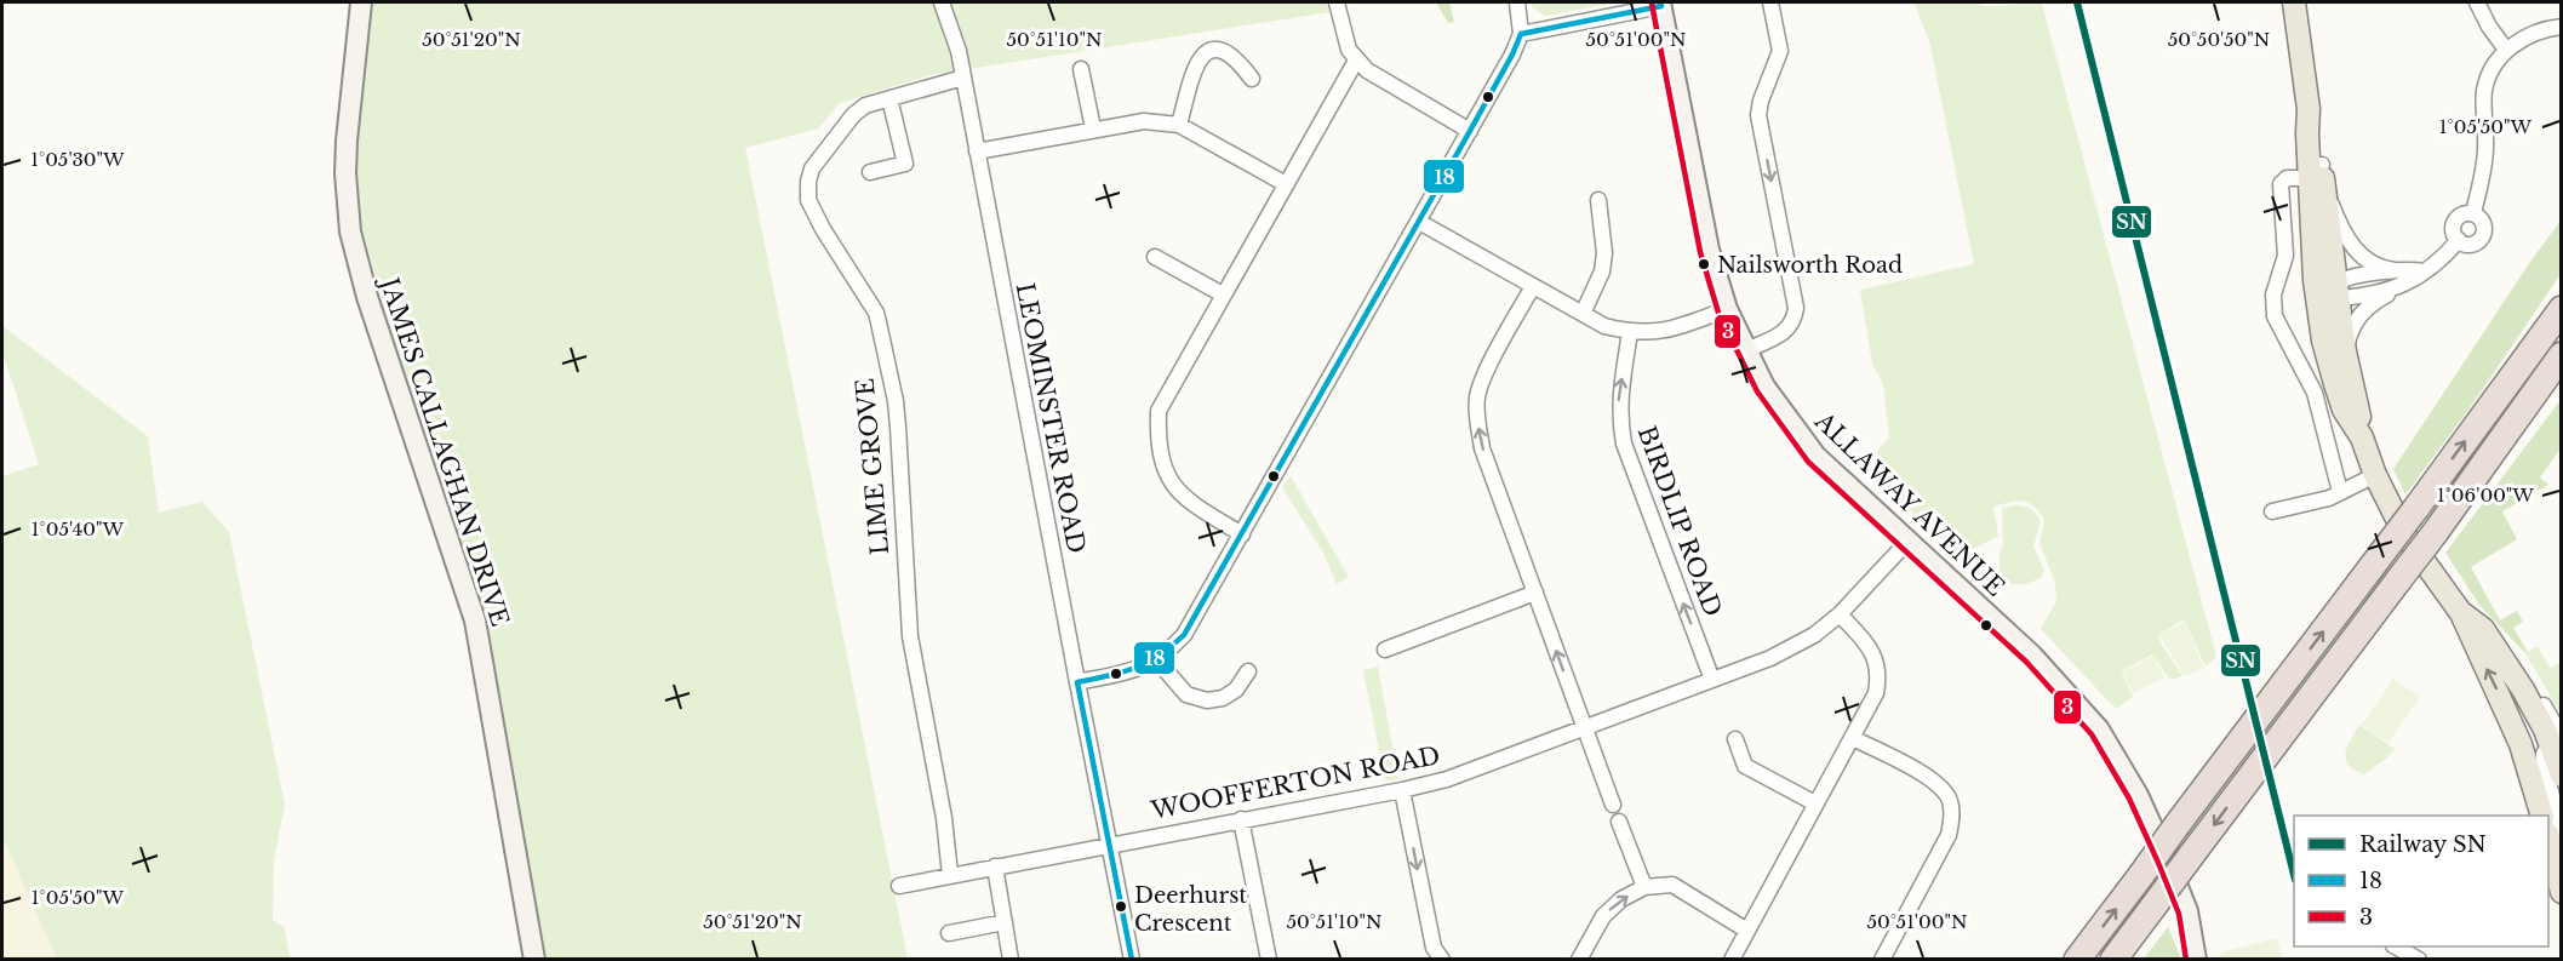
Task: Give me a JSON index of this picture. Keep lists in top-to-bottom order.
{
  "streets": {
    "street": [
      "LEOMINSTER ROAD",
      "JAMES CALLAGHAN DRIVE",
      "LIME GROVE",
      "ALLAWAY AVENUE",
      "BIRDLIP ROAD",
      "WOOFFERTON ROAD"
    ]
  },
  "crossings": [
    ["LEOMINSTER ROAD", "LIME GROVE"],
    ["LEOMINSTER ROAD", "WOOFFERTON ROAD"],
    ["LIME GROVE", "WOOFFERTON ROAD"],
    ["ALLAWAY AVENUE", "WOOFFERTON ROAD"],
    ["BIRDLIP ROAD", "WOOFFERTON ROAD"]
  ],
  "one_way": ["BIRDLIP ROAD"],
  "places": ["Nailsworth Road", "Deerhurst Crescent"],
  "lines": ["rail line SN", "transit line 18", "transit line 3"],
  "legend": ["Railway SN", "18", "3"],
  "coordinates": [
    "50°51'20\"N",
    "50°51'10\"N",
    "50°51'00\"N",
    "50°50'50\"N",
    "1°05'50\"W",
    "1°05'30\"W",
    "1°06'00\"W",
    "1°05'40\"W"
  ]
}
